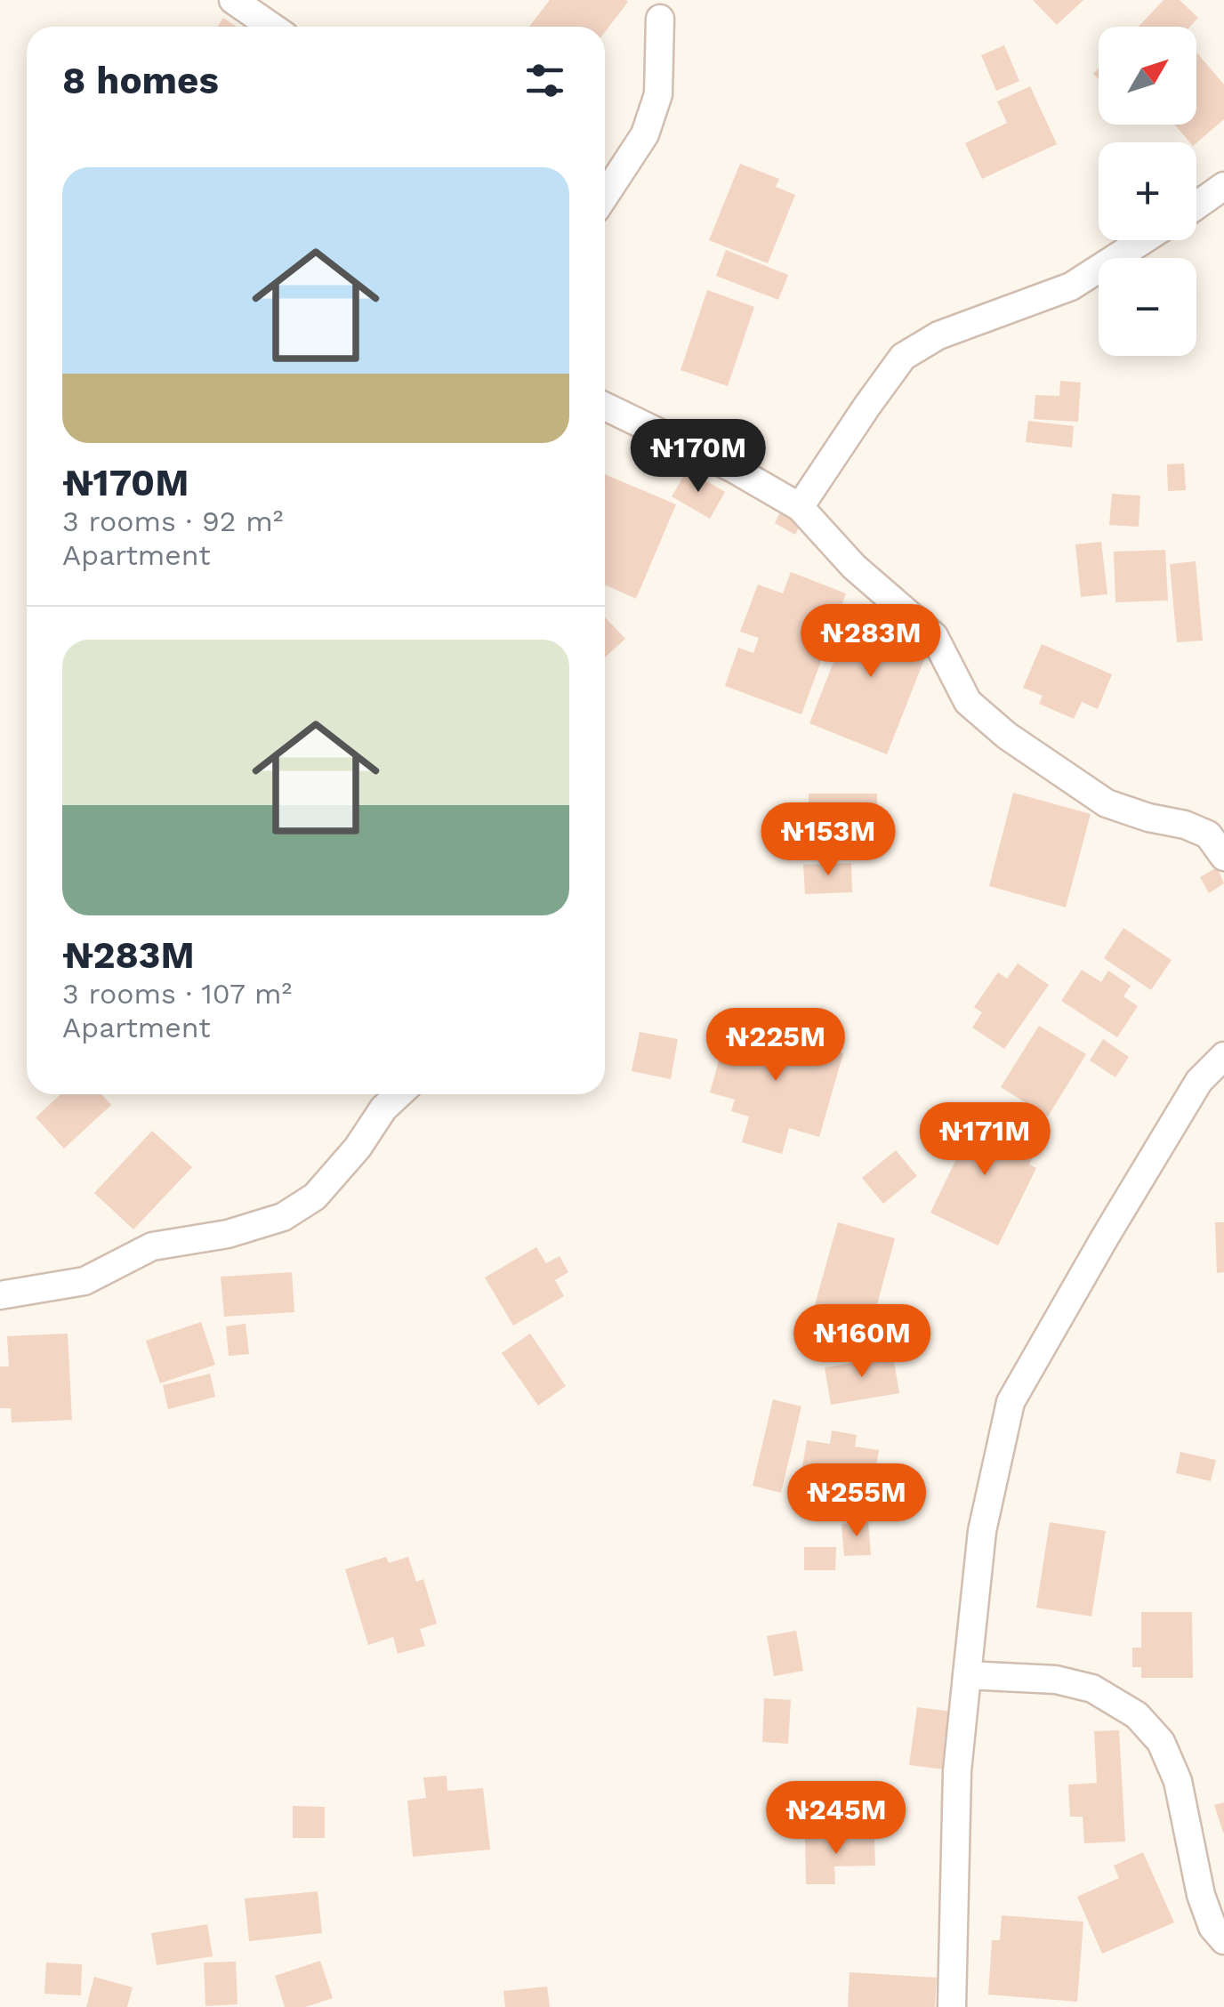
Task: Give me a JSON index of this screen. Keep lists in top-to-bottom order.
{
  "north": "top right",
  "page": {
    "map_buttons": ["+", "−"],
    "heading": "8 homes",
    "list": [
      {
        "name": "₦170M",
        "note": "3 rooms · 92 m² · Apartment"
      },
      {
        "name": "₦283M",
        "note": "3 rooms · 107 m² · Apartment"
      }
    ],
    "price": [
      "₦170M",
      "₦283M",
      "₦153M",
      "₦225M",
      "₦171M",
      "₦160M",
      "₦255M",
      "₦245M"
    ]
  }
}
